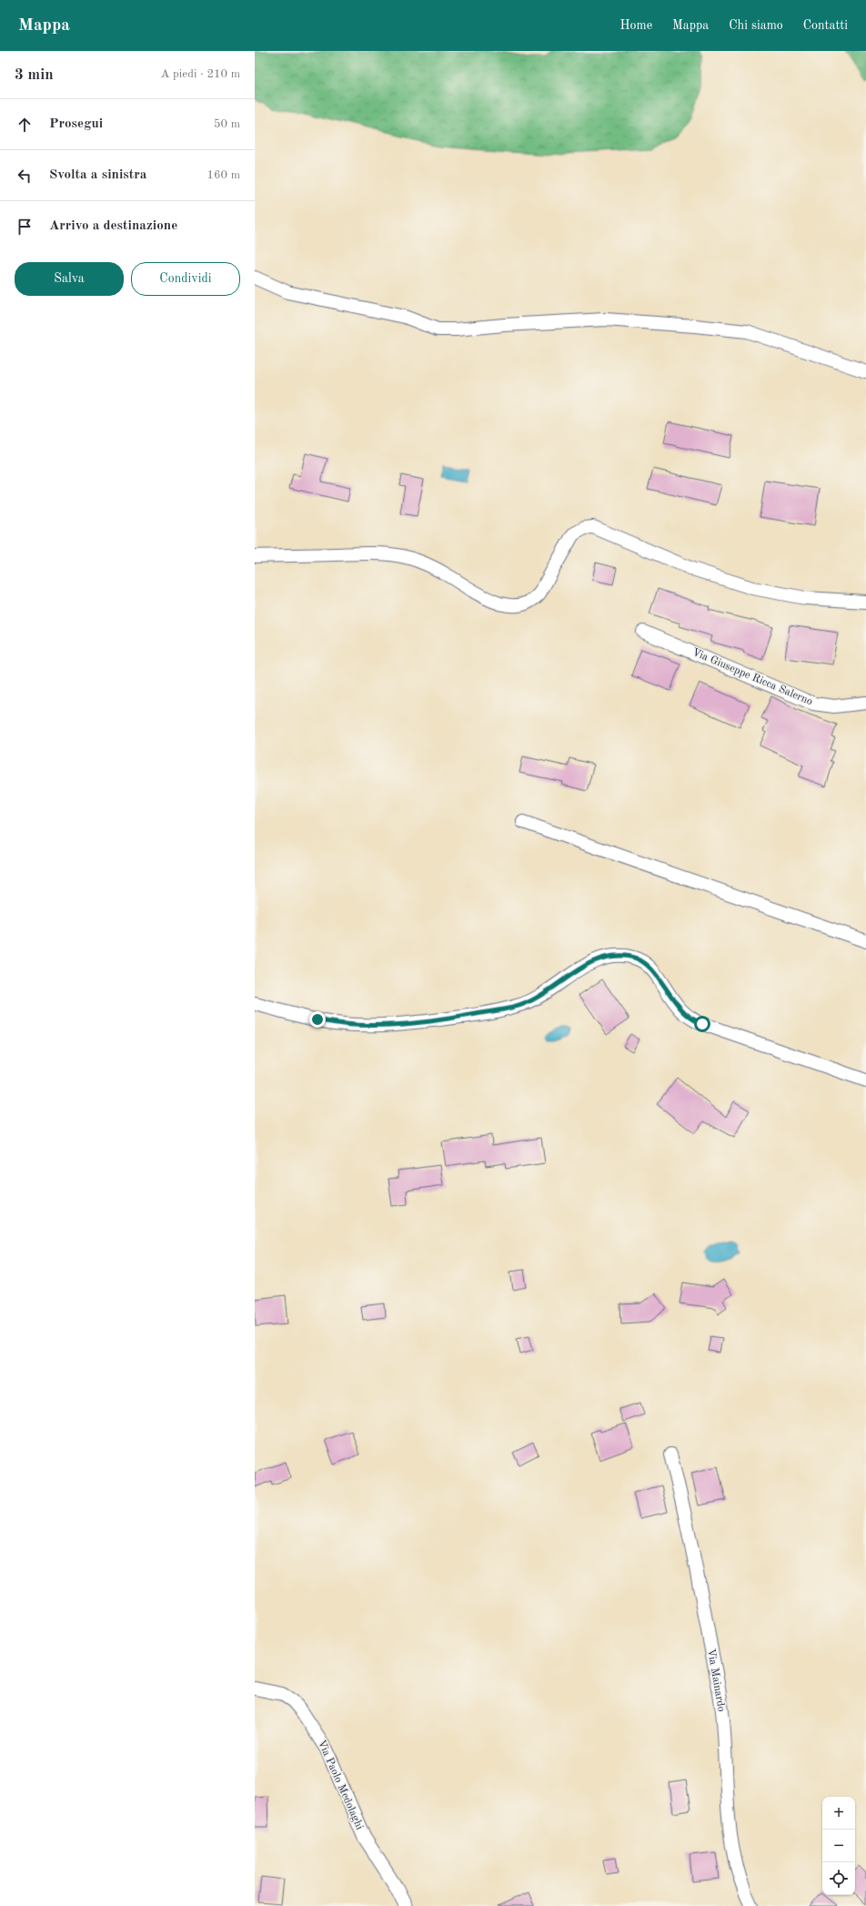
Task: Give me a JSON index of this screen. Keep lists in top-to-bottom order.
{
  "streets": {
    "street": ["Via Giuseppe Ricca Salerno", "Via Mainardo", "Via Paolo Medolaghi"]
  },
  "page": {
    "header": "Mappa",
    "nav": [
      "Home",
      "Mappa",
      "Chi siamo",
      "Contatti"
    ],
    "heading": ["3 min", "A piedi · 210 m"],
    "list": [
      ["Prosegui", "50 m"],
      ["Svolta a sinistra", "160 m"],
      "Arrivo a destinazione"
    ],
    "buttons": ["Salva", "Condividi"],
    "map_buttons": ["+", "−"]
  }
}
